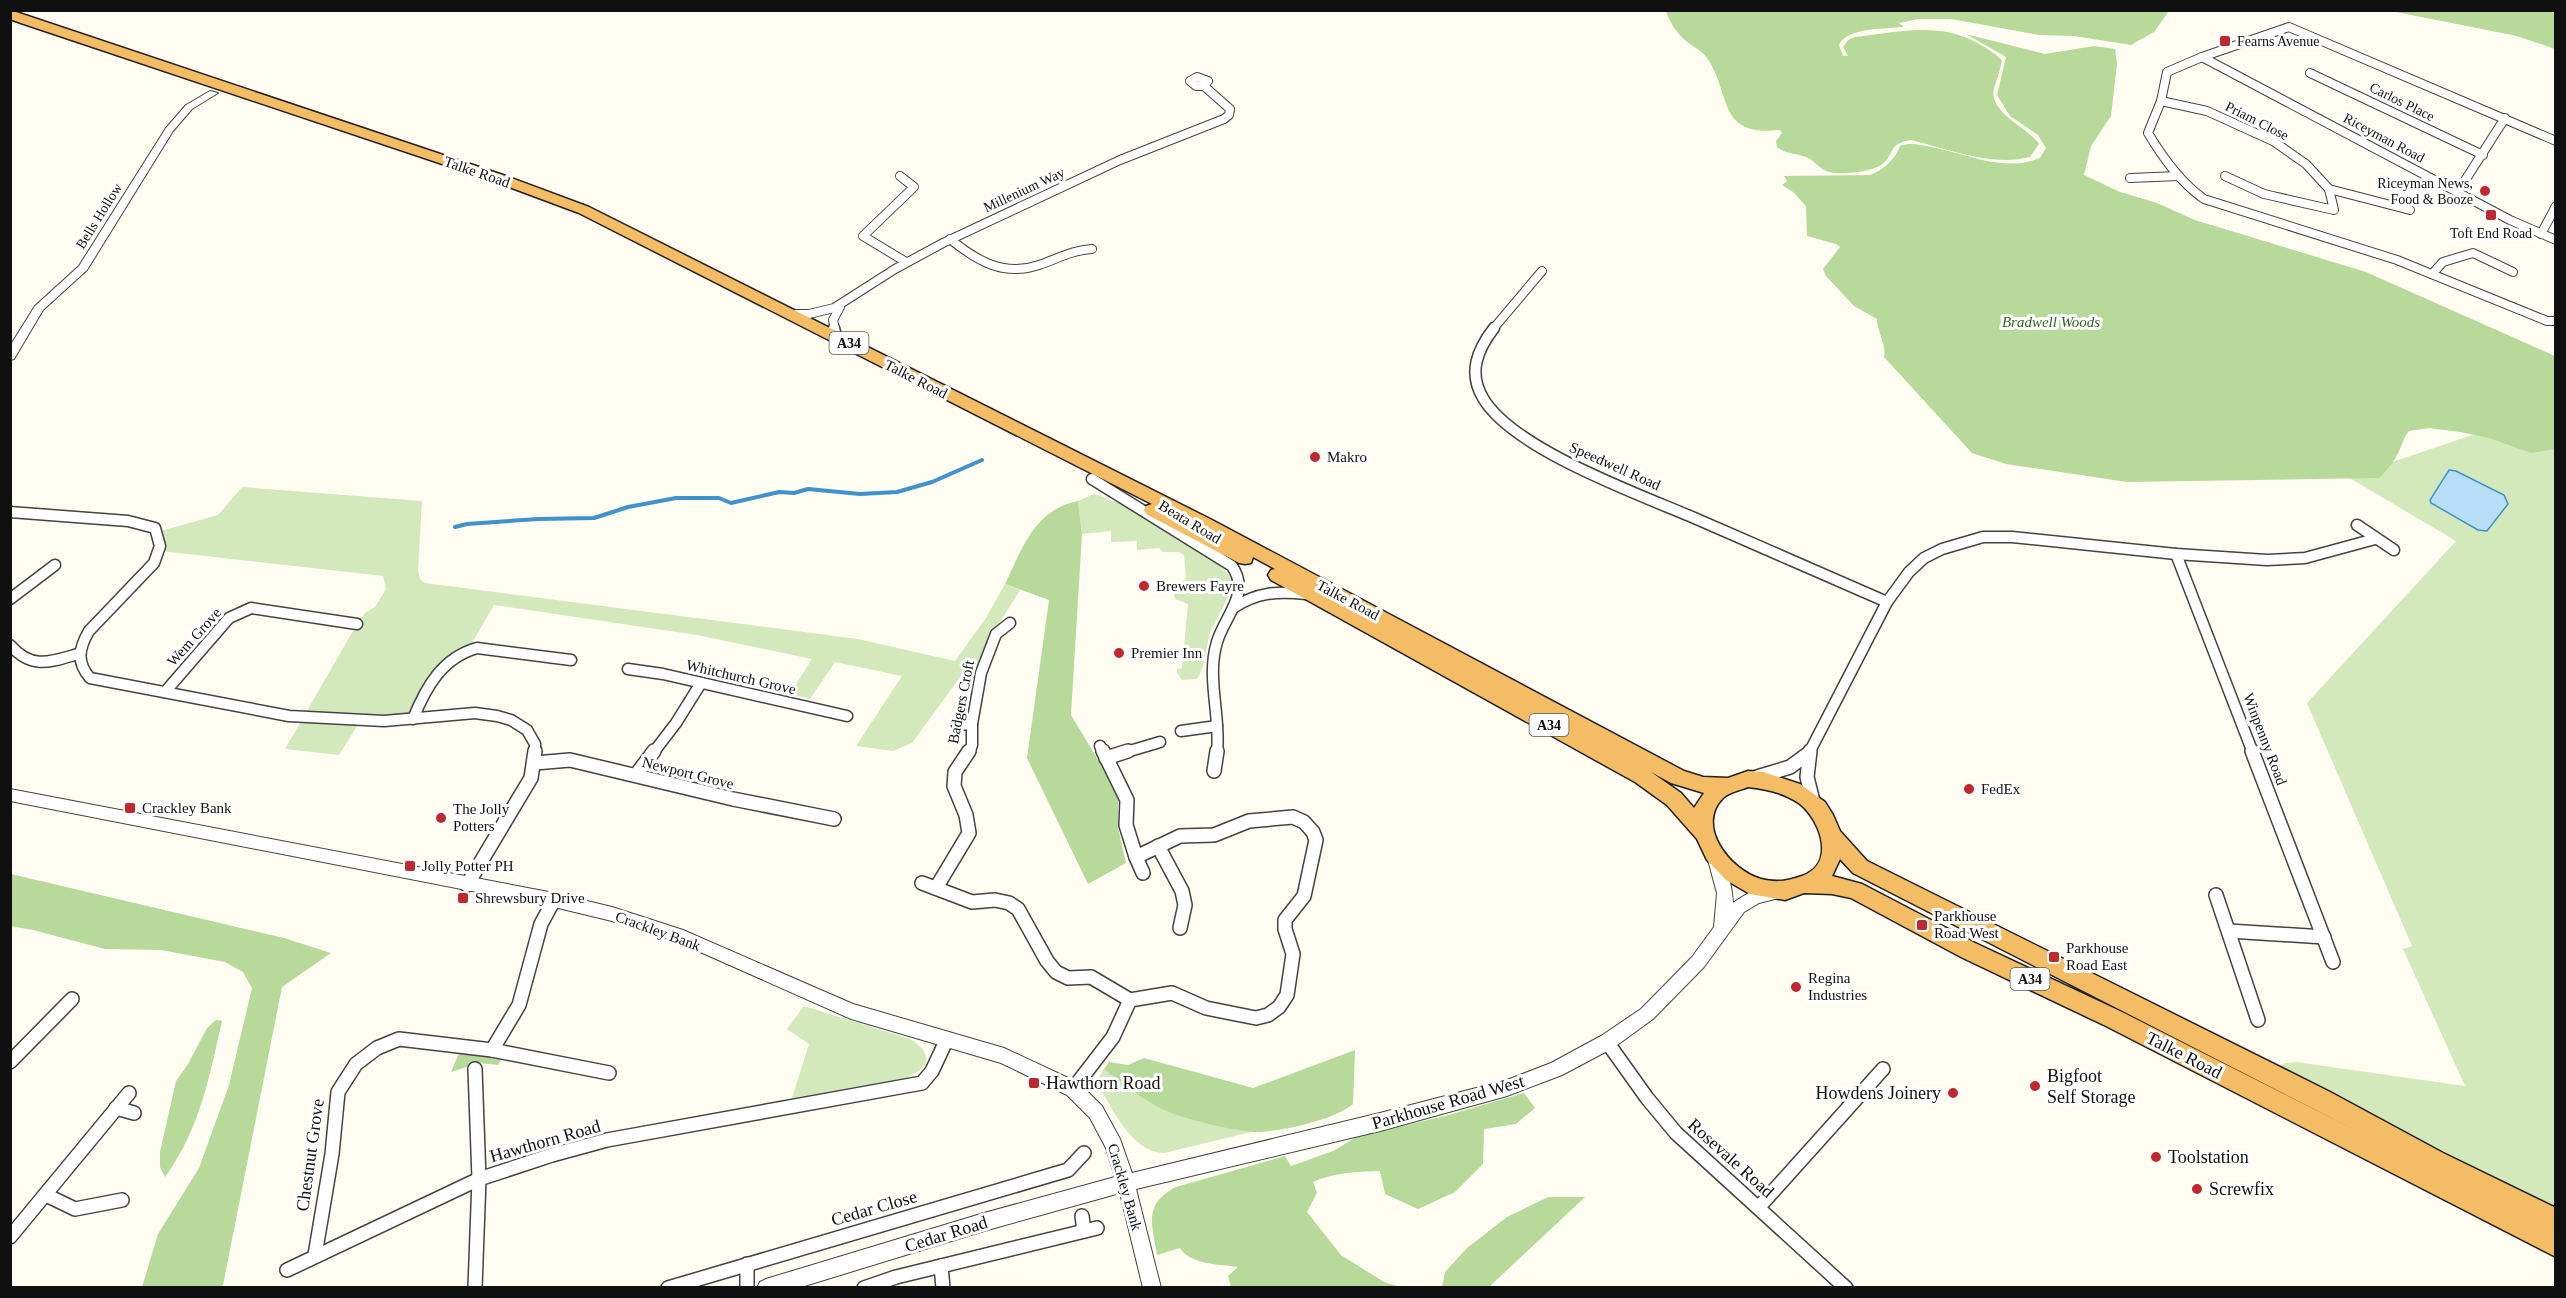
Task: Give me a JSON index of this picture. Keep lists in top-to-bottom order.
{
  "streets": {
    "highway": ["Talke Road", "A34"],
    "street": [
      "Carlos Place",
      "Priam Close",
      "Riceyman Road",
      "Millenium Way",
      "Bells Hollow",
      "Speedwell Road",
      "Beata Road",
      "Wem Grove",
      "Whitchurch Grove",
      "Badgers Croft",
      "Winpenny Road",
      "Newport Grove",
      "Crackley Bank",
      "Parkhouse Road West",
      "Hawthorn Road",
      "Chestnut Grove",
      "Rosevale Road",
      "Cedar Close",
      "Cedar Road"
    ]
  },
  "crossings": [
    ["Talke Road", "Millenium Way"],
    ["Talke Road", "Bells Hollow"],
    ["Talke Road", "A34"],
    ["Talke Road", "Beata Road"],
    ["Talke Road", "Parkhouse Road West"],
    ["A34", "Parkhouse Road West"],
    ["Crackley Bank", "Parkhouse Road West"],
    ["Crackley Bank", "Hawthorn Road"],
    ["Crackley Bank", "Cedar Road"],
    ["Parkhouse Road West", "Rosevale Road"],
    ["Parkhouse Road West", "Cedar Road"],
    ["Hawthorn Road", "Chestnut Grove"]
  ],
  "parks": ["Bradwell Woods"],
  "places": {
    "transit": [
      "Fearns Avenue",
      "Toft End Road",
      "Crackley Bank",
      "Jolly Potter PH",
      "Shrewsbury Drive",
      "Parkhouse Road West",
      "Parkhouse Road East",
      "Hawthorn Road"
    ],
    "other": [
      "Riceyman News, Food & Booze",
      "Makro",
      "Brewers Fayre",
      "Premier Inn",
      "FedEx",
      "The Jolly Potters",
      "Regina Industries",
      "Bigfoot Self Storage",
      "Howdens Joinery",
      "Toolstation",
      "Screwfix"
    ]
  }
}
